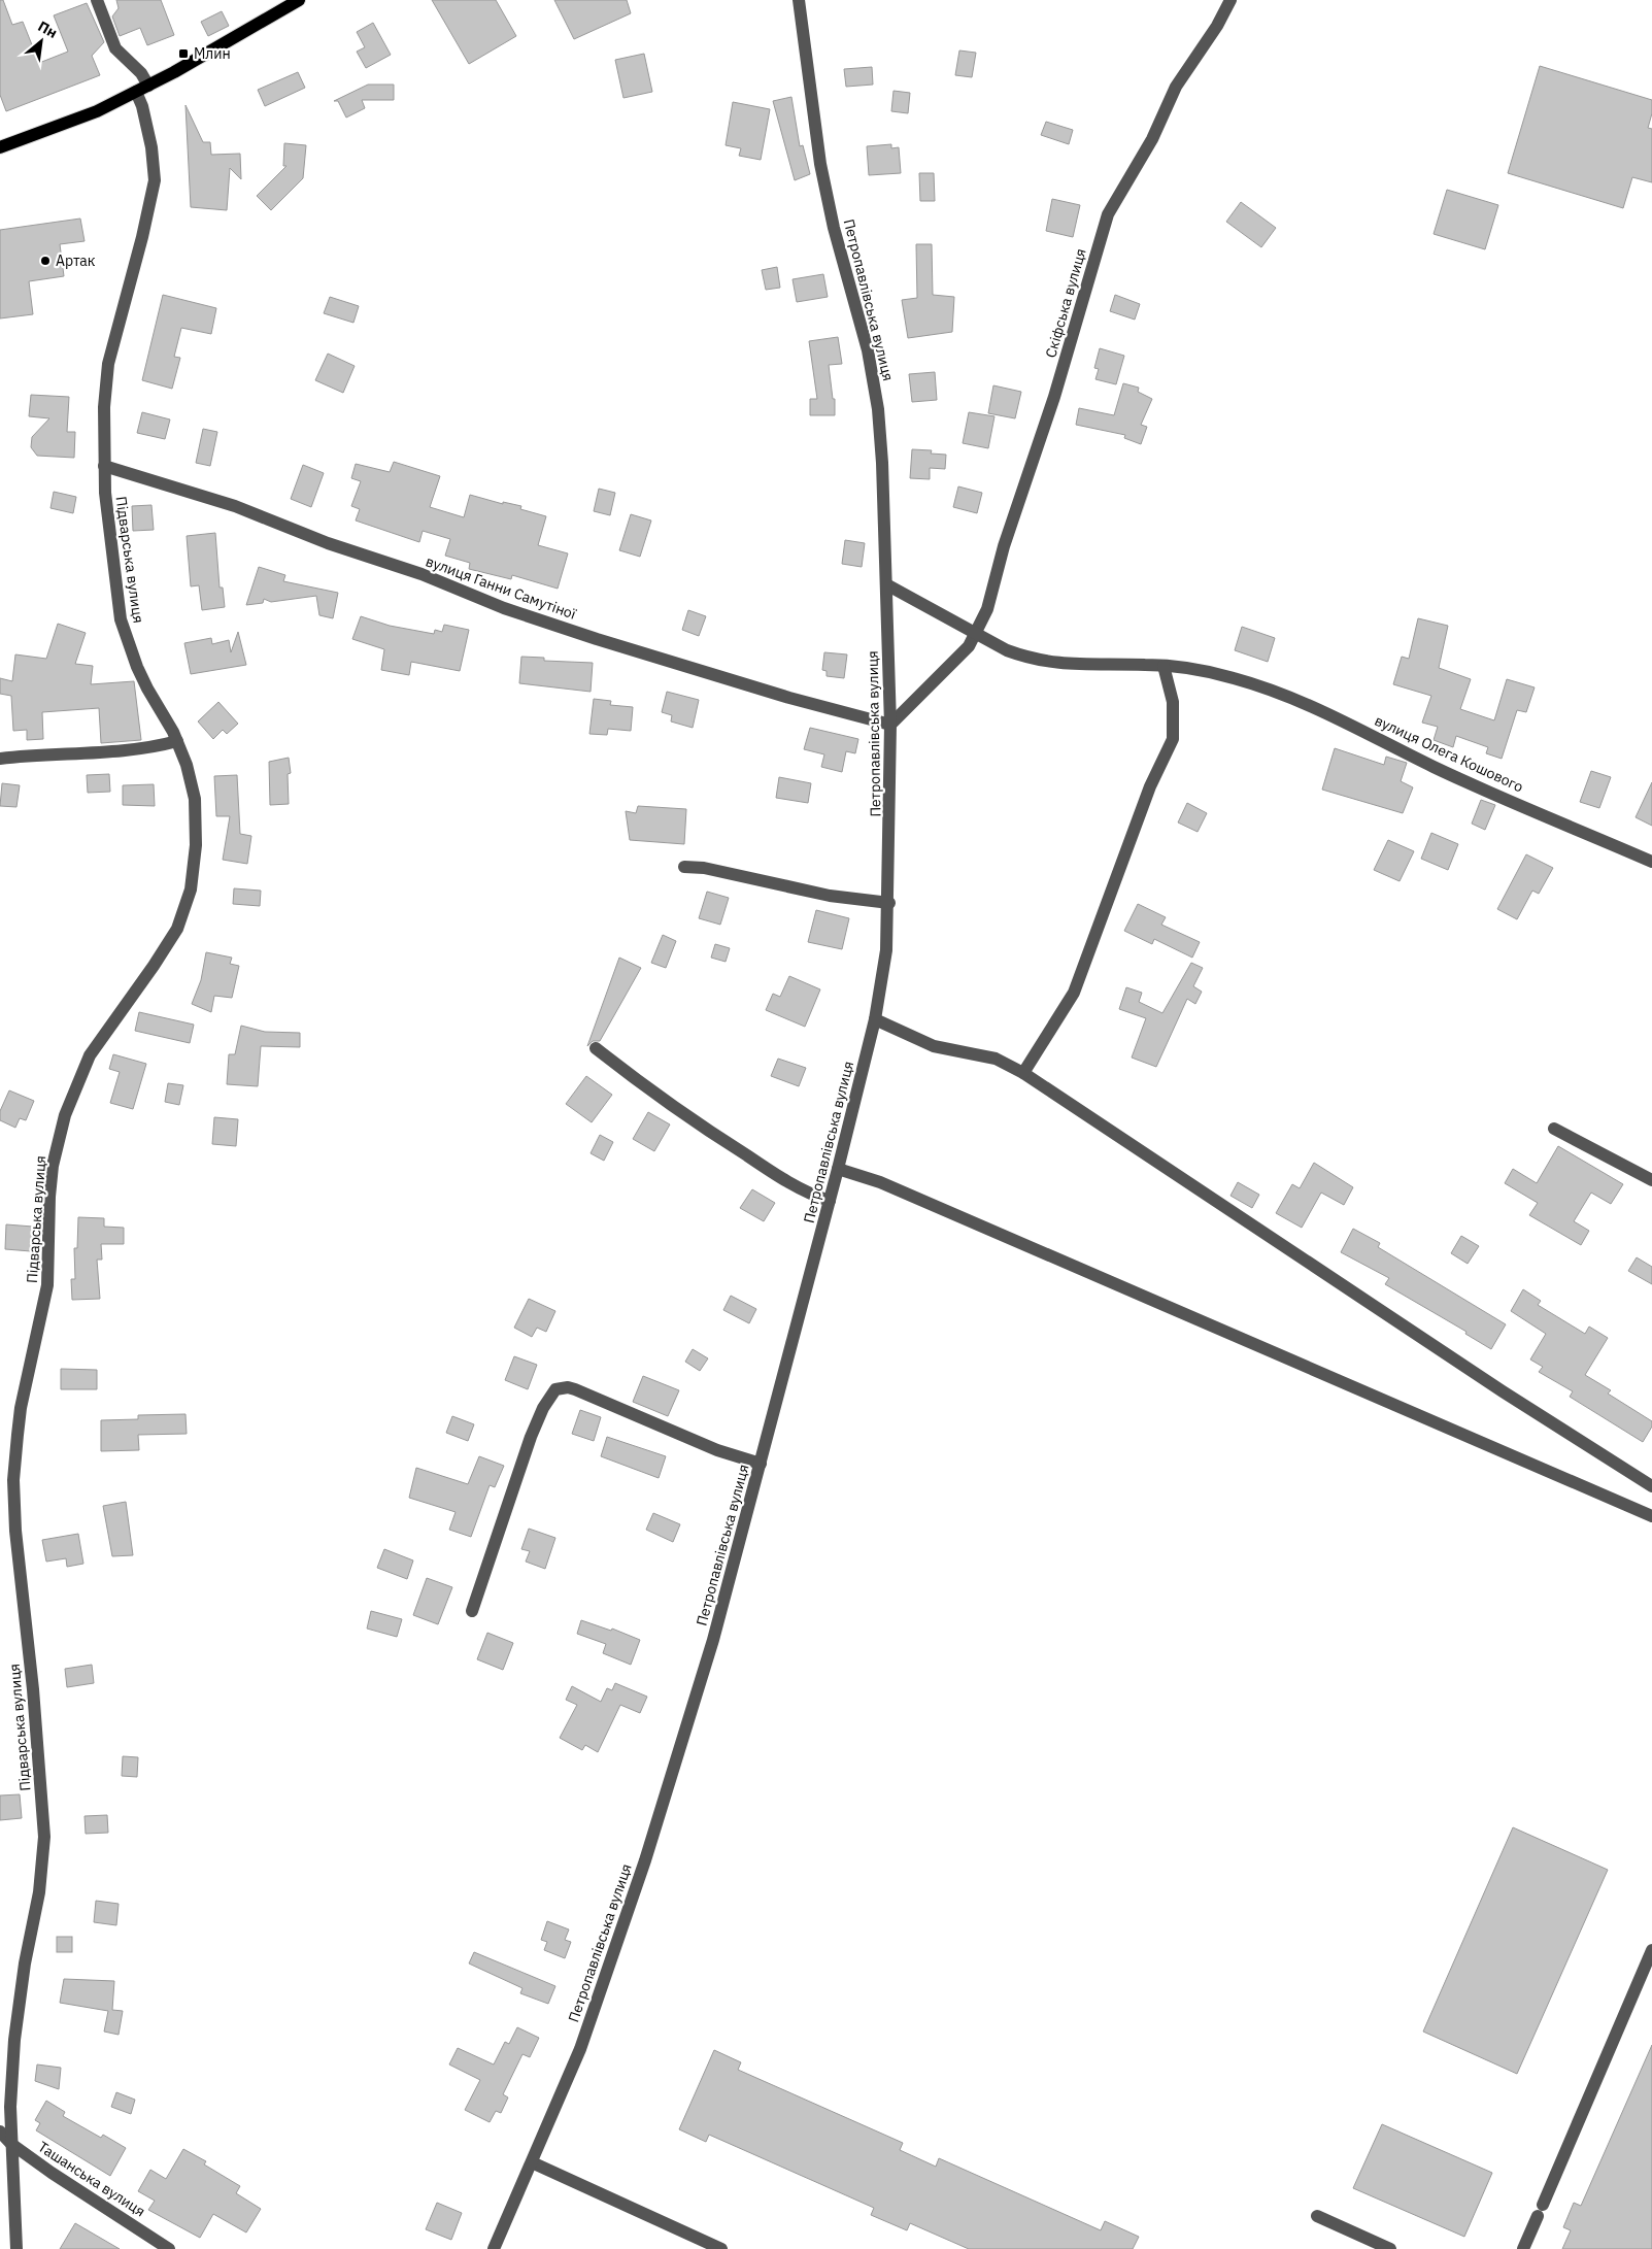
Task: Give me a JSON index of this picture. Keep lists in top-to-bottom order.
{
  "streets": {
    "street": [
      "Петропавлівська вулиця",
      "Скіфська вулиця",
      "Підварська вулиця",
      "вулиця Ганни Самутіної",
      "вулиця Олега Кошового",
      "Ташанська вулиця"
    ]
  },
  "crossings": [
    ["Петропавлівська вулиця", "Скіфська вулиця"],
    ["Петропавлівська вулиця", "вулиця Ганни Самутіної"],
    ["Петропавлівська вулиця", "вулиця Олега Кошового"],
    ["Скіфська вулиця", "вулиця Ганни Самутіної"],
    ["Скіфська вулиця", "вулиця Олега Кошового"],
    ["Підварська вулиця", "вулиця Ганни Самутіної"],
    ["Підварська вулиця", "Ташанська вулиця"]
  ],
  "places": {
    "transit": ["Млин"],
    "other": ["Артак"]
  },
  "north": "top right"
}
